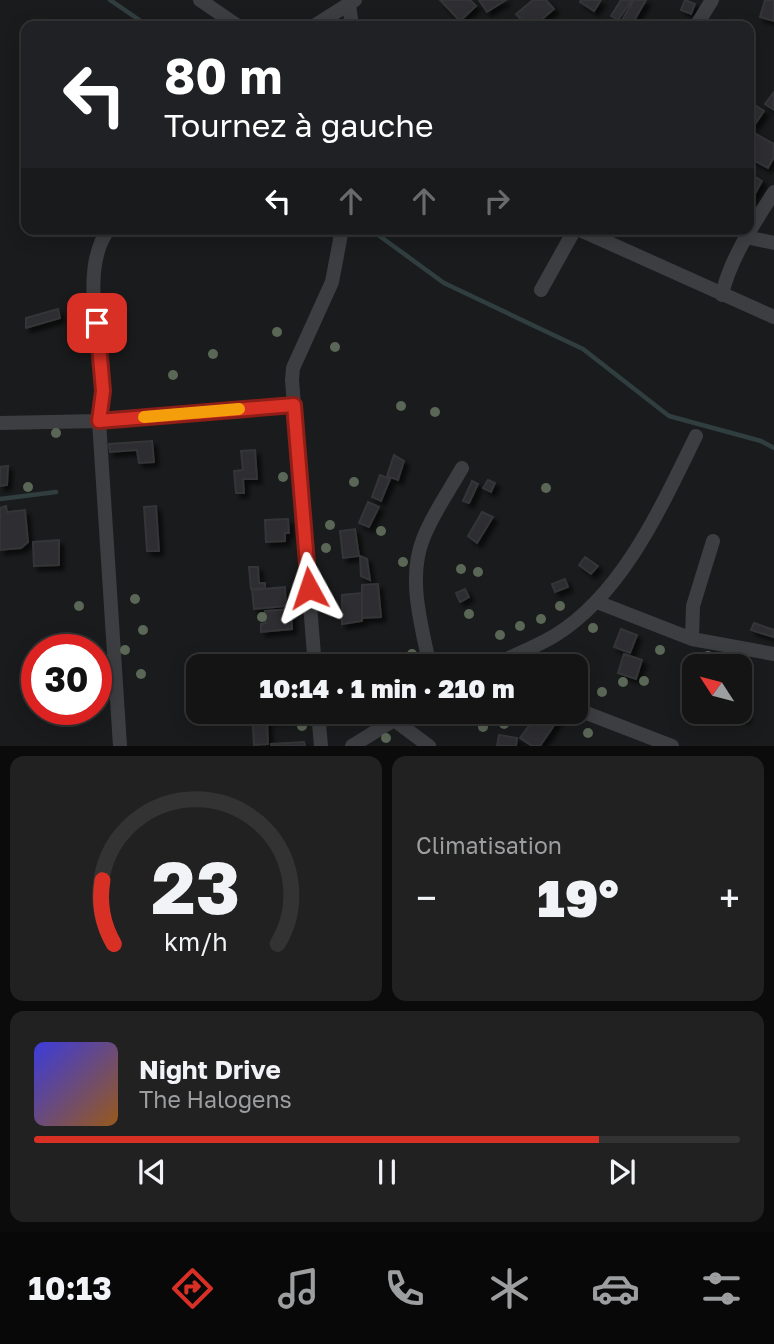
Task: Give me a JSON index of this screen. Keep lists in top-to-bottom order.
{
  "north": "top left",
  "page": {
    "turn": ["80 m", "Tournez à gauche"],
    "limit": "30",
    "trip": "10:14 · 1 min · 210 m",
    "tile": "Climatisation",
    "heat": ["−", "19°", "+"],
    "song": ["Night Drive", "The Halogens"],
    "tabs": "10:13",
    "gauge": ["23", "km/h"]
  }
}
